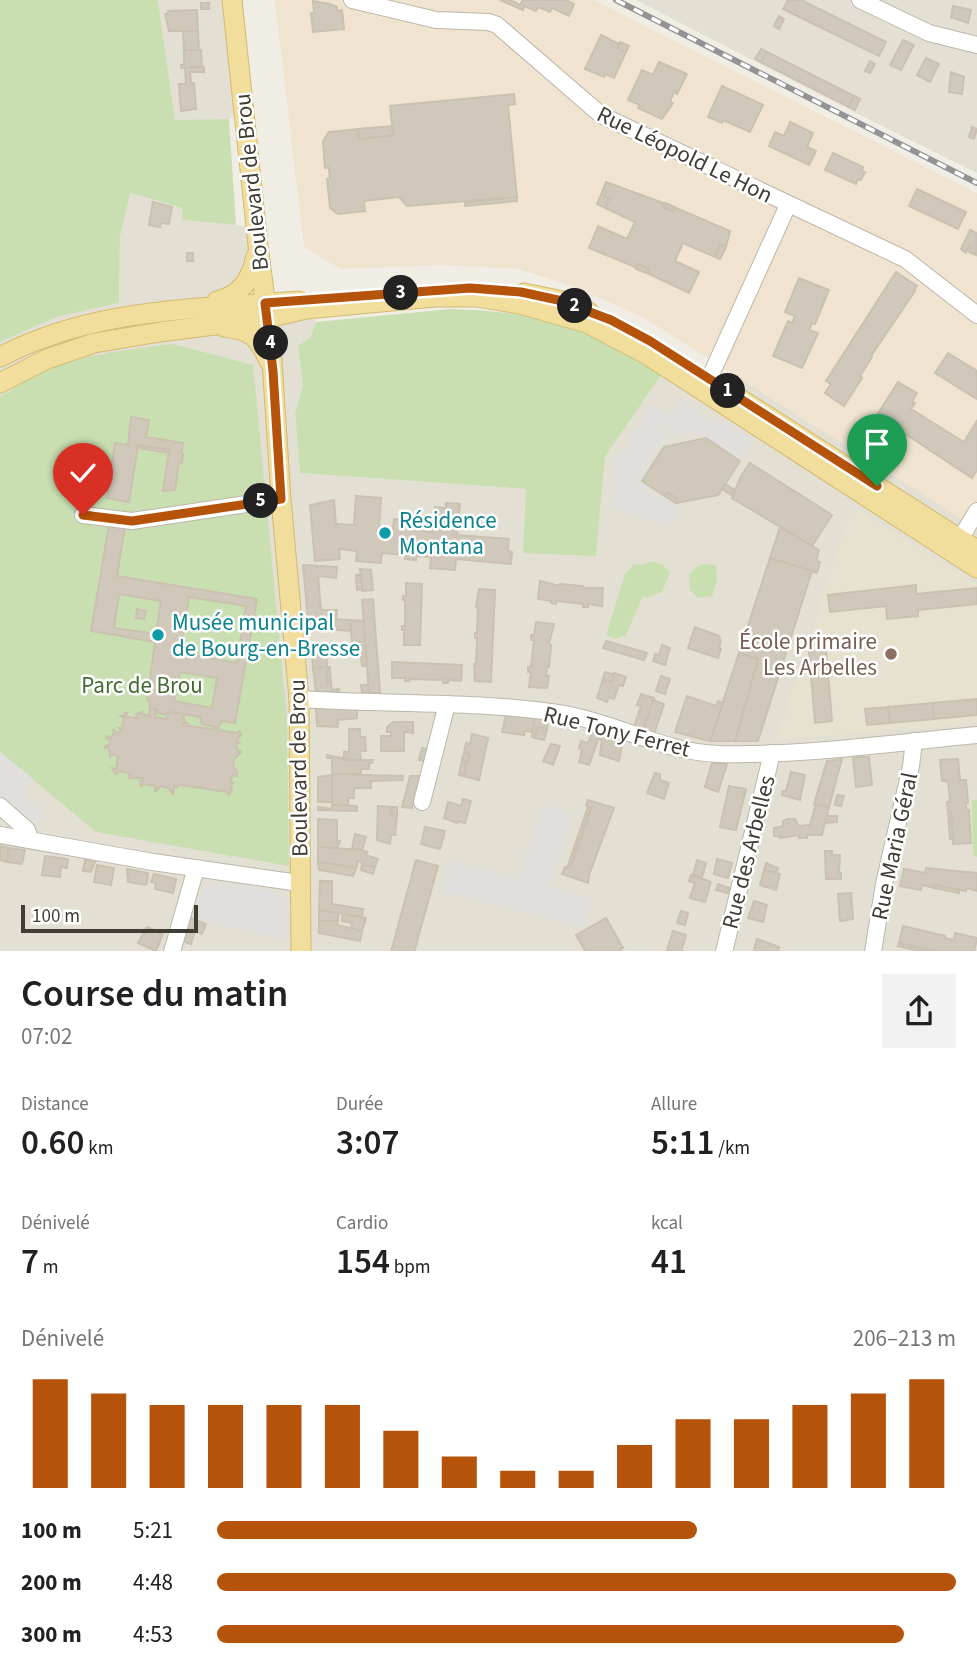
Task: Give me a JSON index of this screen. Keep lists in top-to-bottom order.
{
  "streets": {
    "main road": ["Boulevard de Brou"],
    "street": [
      "Rue Léopold Le Hon",
      "Rue Tony Ferret",
      "Rue Maria Géral",
      "Rue des Arbelles"
    ]
  },
  "crossings": [
    ["Boulevard de Brou", "Rue Tony Ferret"],
    ["Rue Tony Ferret", "Rue Maria Géral"],
    ["Rue Tony Ferret", "Rue des Arbelles"]
  ],
  "parks": ["Parc de Brou"],
  "places": ["Résidence Montana", "Musée municipal de Bourg-en-Bresse", "École primaire Les Arbelles"],
  "scale_bar": "100 m",
  "page": {
    "pins": [
      "3",
      "2",
      "4",
      "1",
      "5"
    ],
    "scale": "100 m",
    "heading": ["Course du matin", "07:02"],
    "stats": [
      ["Distance", "0.60 km"],
      ["Durée", "3:07"],
      ["Allure", "5:11 /km"],
      ["Dénivelé", "7 m"],
      ["Cardio", "154 bpm"],
      ["kcal", "41"]
    ],
    "chart": ["Dénivelé", "206–213 m"],
    "list": [
      {
        "name": "100 m",
        "note": "5:21"
      },
      {
        "name": "200 m",
        "note": "4:48"
      },
      {
        "name": "300 m",
        "note": "4:53"
      }
    ]
  }
}
